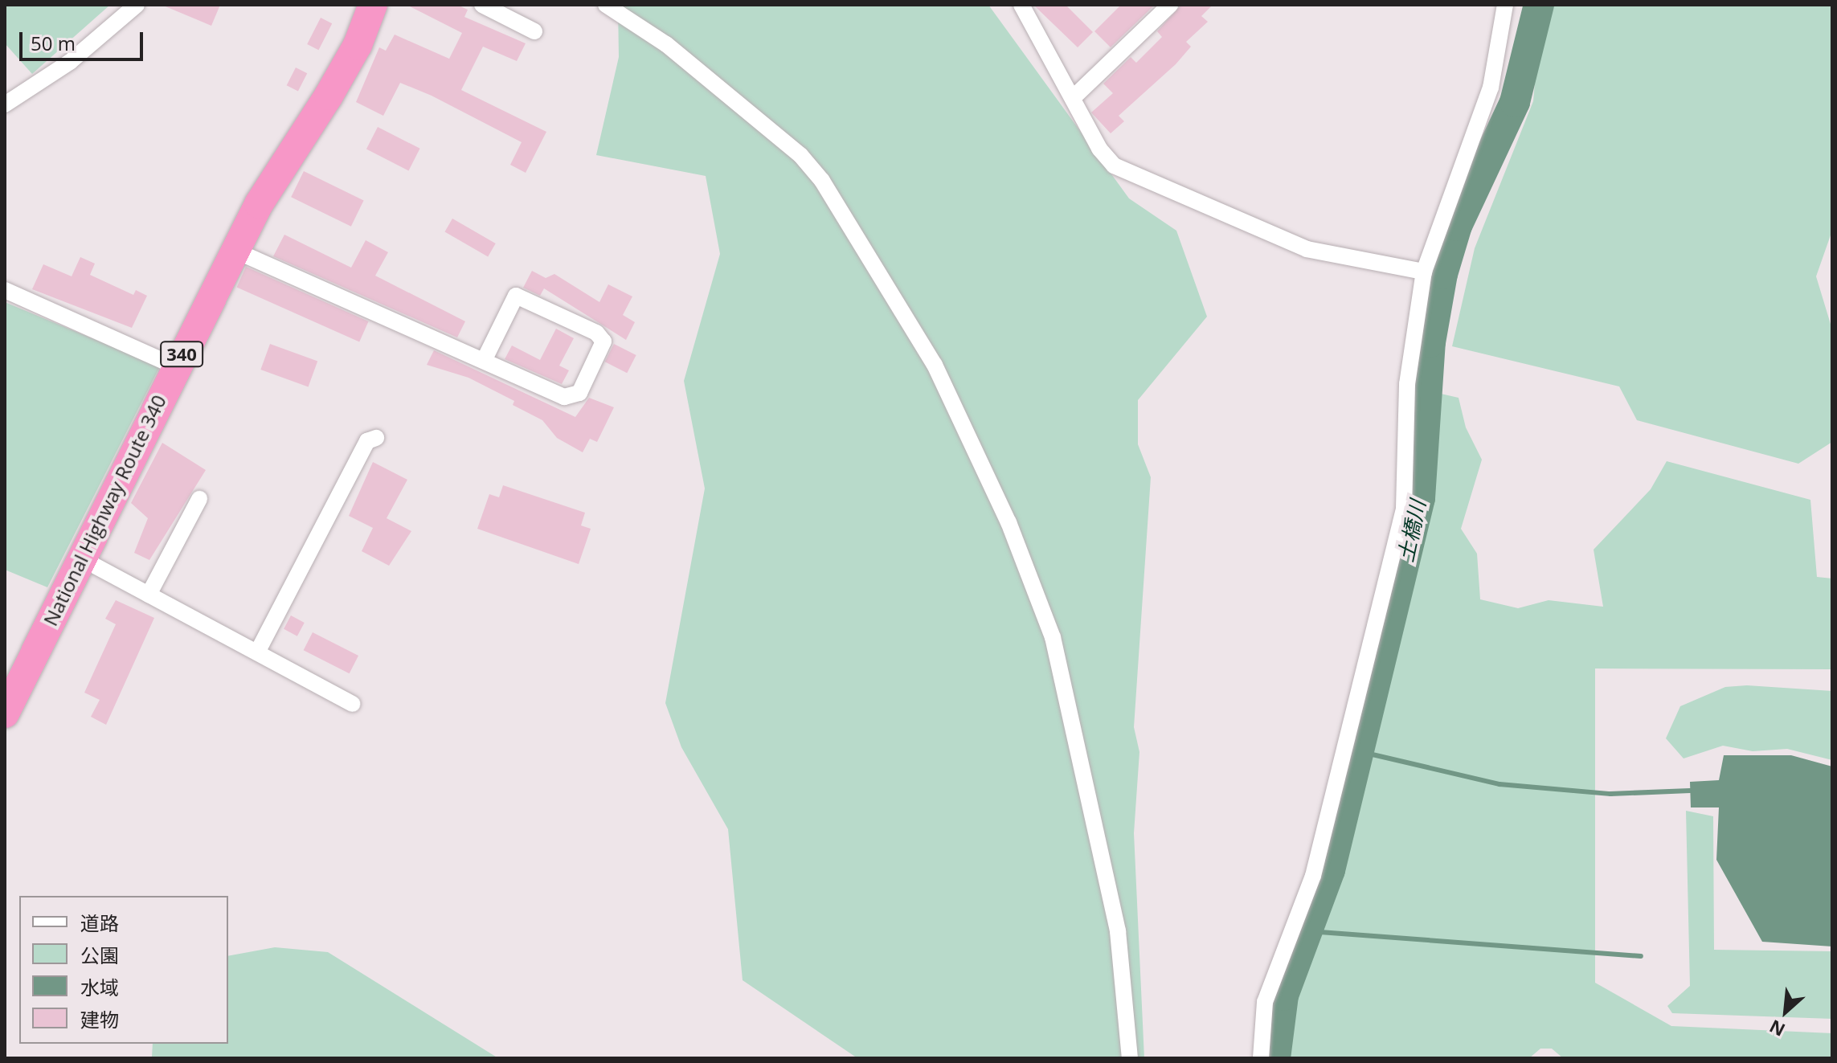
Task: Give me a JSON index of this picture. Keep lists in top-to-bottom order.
{
  "streets": {
    "highway": ["340", "National Highway Route 340"]
  },
  "water": ["土橋川"],
  "legend": [
    "道路",
    "公園",
    "水域",
    "建物"
  ],
  "scale_bar": "50 m",
  "north": "bottom left"
}
